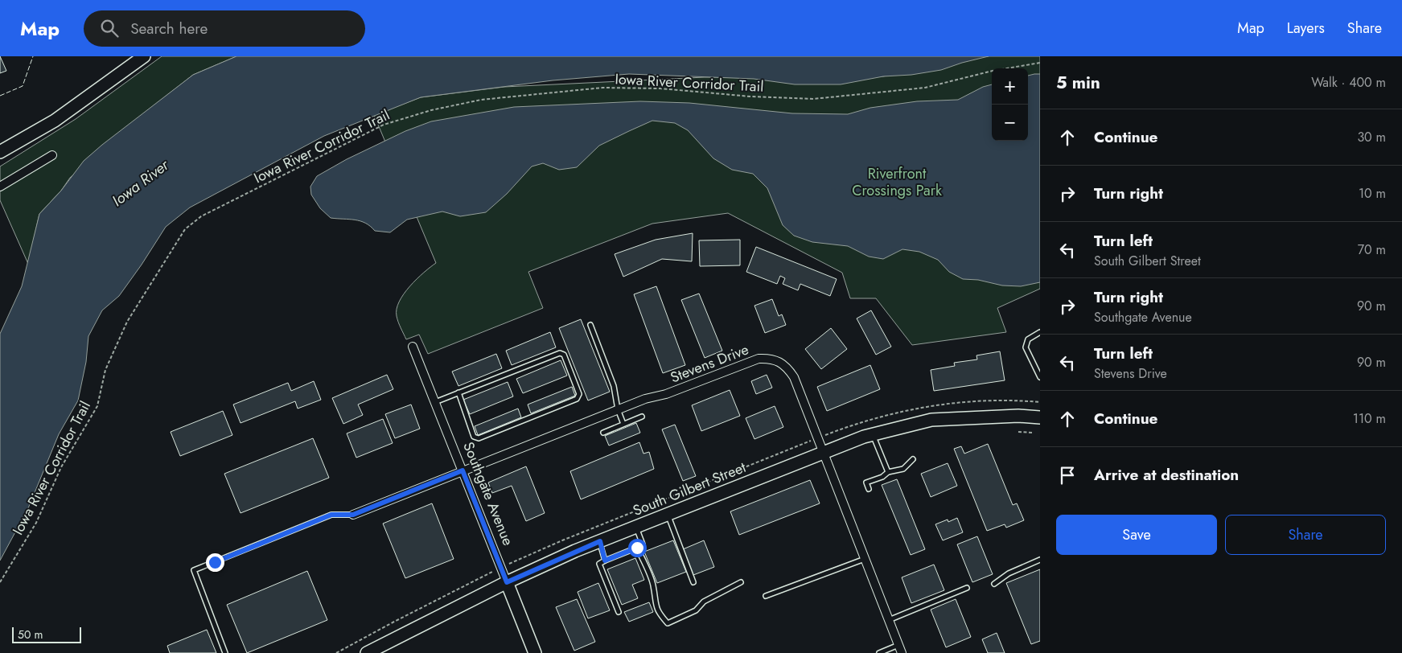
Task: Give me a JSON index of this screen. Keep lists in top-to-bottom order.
{
  "streets": {
    "main road": ["South Gilbert Street", "Southgate Avenue"],
    "street": ["Stevens Drive"],
    "path": ["Iowa River Corridor Trail"]
  },
  "crossings": [
    ["Stevens Drive", "South Gilbert Street"],
    ["Stevens Drive", "Southgate Avenue"],
    ["South Gilbert Street", "Southgate Avenue"]
  ],
  "water": ["Iowa River"],
  "parks": ["Riverfront Crossings Park"],
  "scale_bar": "50 m",
  "page": {
    "header": "Map",
    "search": "Search here",
    "nav": ["Map", "Layers", "Share"],
    "heading": ["5 min", "Walk · 400 m"],
    "map_buttons": ["+", "−"],
    "list": [
      ["Continue", "30 m"],
      ["Turn right", "10 m"],
      ["Turn left", "South Gilbert Street", "70 m"],
      ["Turn right", "Southgate Avenue", "90 m"],
      ["Turn left", "Stevens Drive", "90 m"],
      ["Continue", "110 m"],
      "Arrive at destination"
    ],
    "buttons": ["Save", "Share"],
    "scale": "50 m"
  }
}
